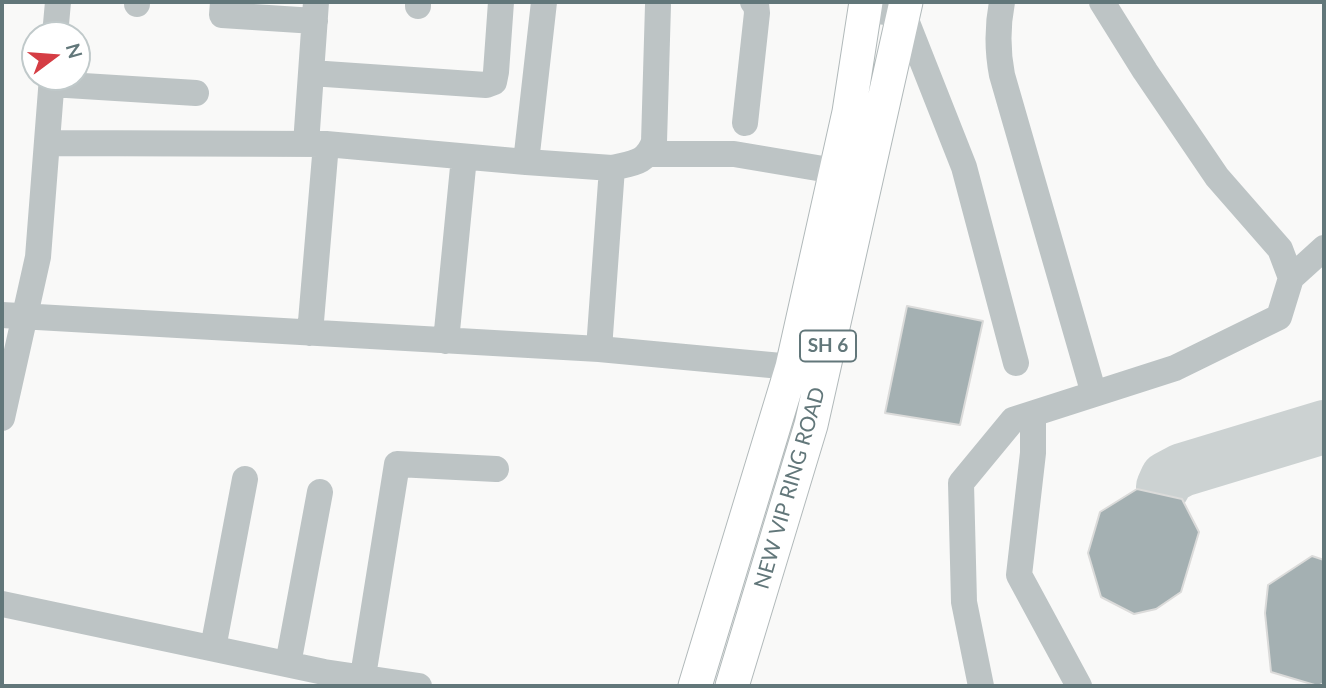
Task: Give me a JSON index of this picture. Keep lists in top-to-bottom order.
{
  "streets": {
    "main road": ["SH 6", "NEW VIP RING ROAD"]
  },
  "north": "right"
}
